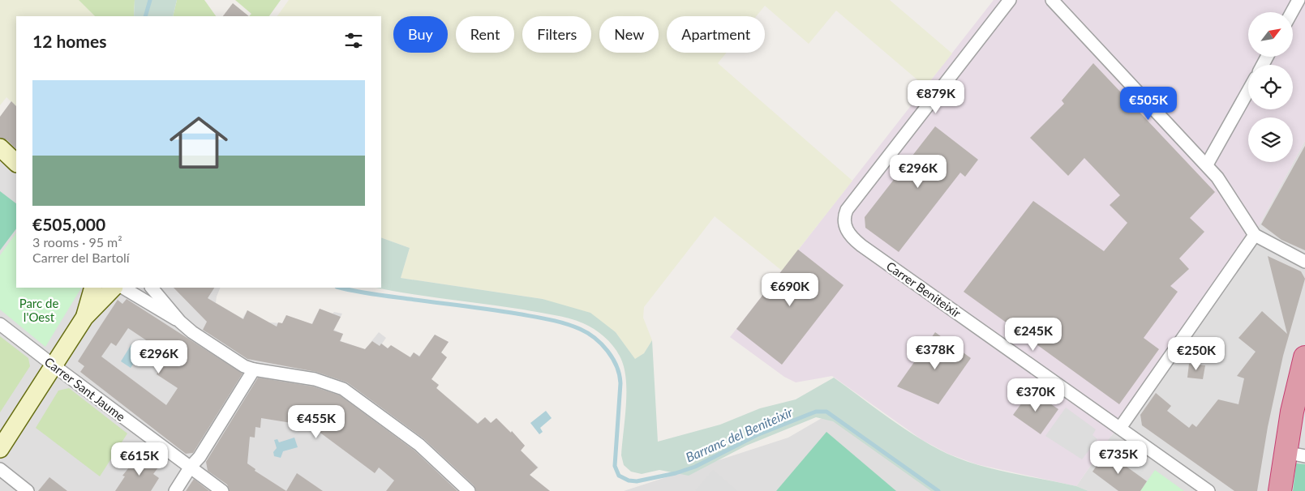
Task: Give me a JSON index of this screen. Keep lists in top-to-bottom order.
{
  "streets": {
    "street": ["Carrer Beniteixir", "Carrer Sant Jaume"]
  },
  "water": ["Barranc del Beniteixir"],
  "parks": ["Parc de l'Oest"],
  "north": "top right",
  "page": {
    "chip": [
      "Buy",
      "Rent",
      "Filters",
      "New",
      "Apartment"
    ],
    "heading": "12 homes",
    "list": [
      {
        "name": "€505,000",
        "note": "3 rooms · 95 m² · Carrer del Bartolí"
      }
    ],
    "price": [
      "€879K",
      "€505K",
      "€296K",
      "€690K",
      "€245K",
      "€378K",
      "€250K",
      "€296K",
      "€370K",
      "€455K",
      "€735K",
      "€615K"
    ]
  }
}
